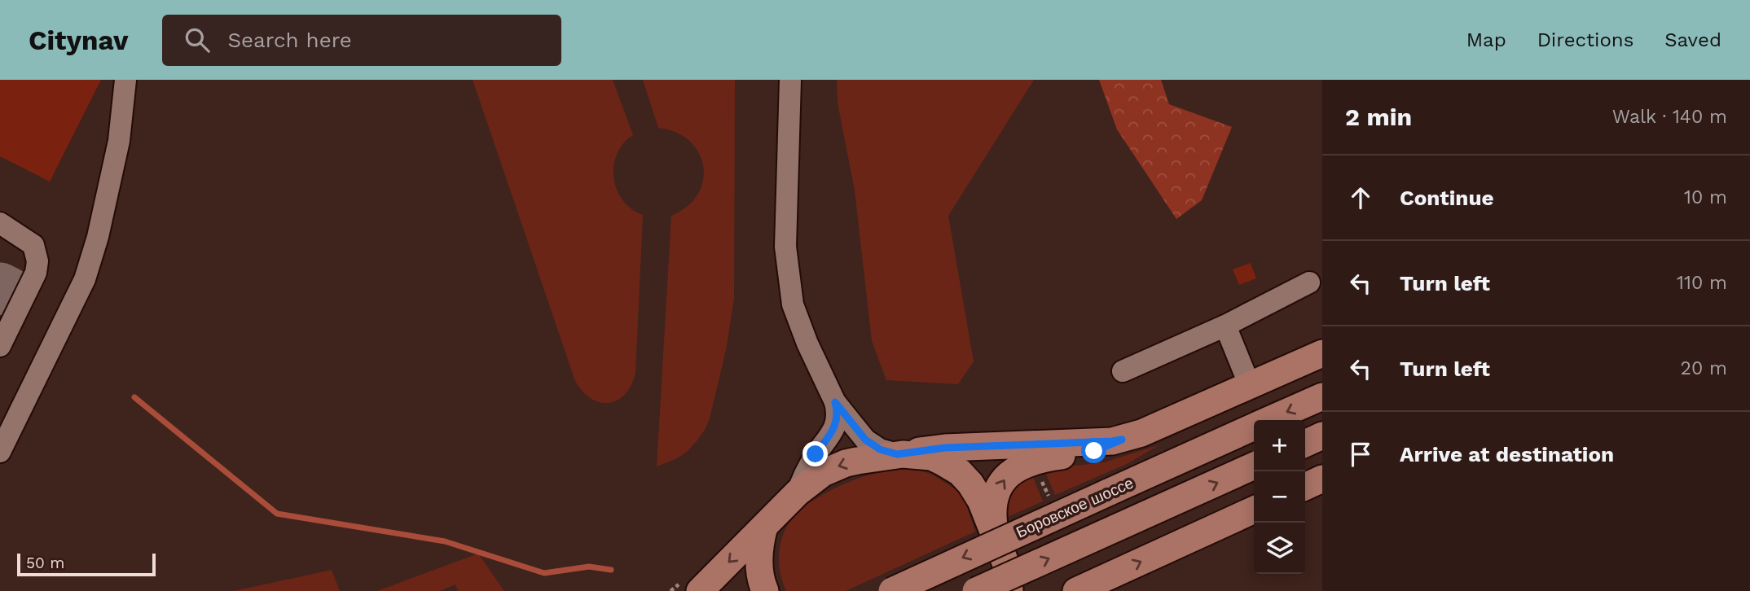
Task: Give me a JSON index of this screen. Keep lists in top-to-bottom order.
{
  "streets": {
    "main road": ["Боровское шоссе"]
  },
  "scale_bar": "50 m",
  "page": {
    "header": "Citynav",
    "search": "Search here",
    "nav": ["Map", "Directions", "Saved"],
    "heading": ["2 min", "Walk · 140 m"],
    "list": [
      ["Continue", "10 m"],
      ["Turn left", "110 m"],
      ["Turn left", "20 m"],
      "Arrive at destination"
    ],
    "map_buttons": ["+", "−"],
    "scale": "50 m"
  }
}
